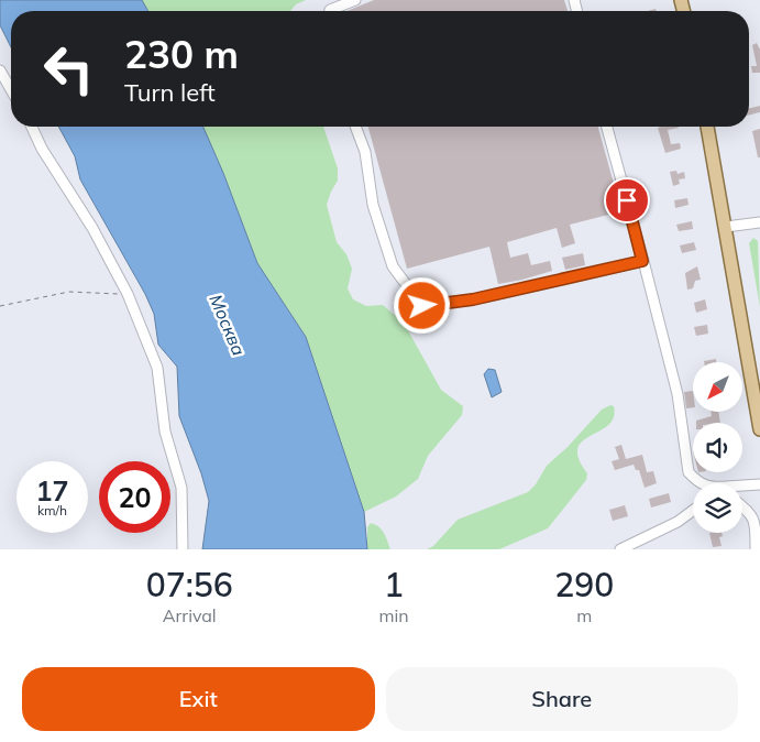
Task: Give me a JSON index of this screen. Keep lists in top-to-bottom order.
{
  "water": ["Москва"],
  "north": "bottom left",
  "page": {
    "turn": ["230 m", "Turn left"],
    "speed": "17 km/h",
    "limit": "20",
    "eta": [
      "07:56",
      "Arrival",
      "1",
      "min",
      "290",
      "m"
    ],
    "buttons": ["Exit", "Share"]
  }
}
